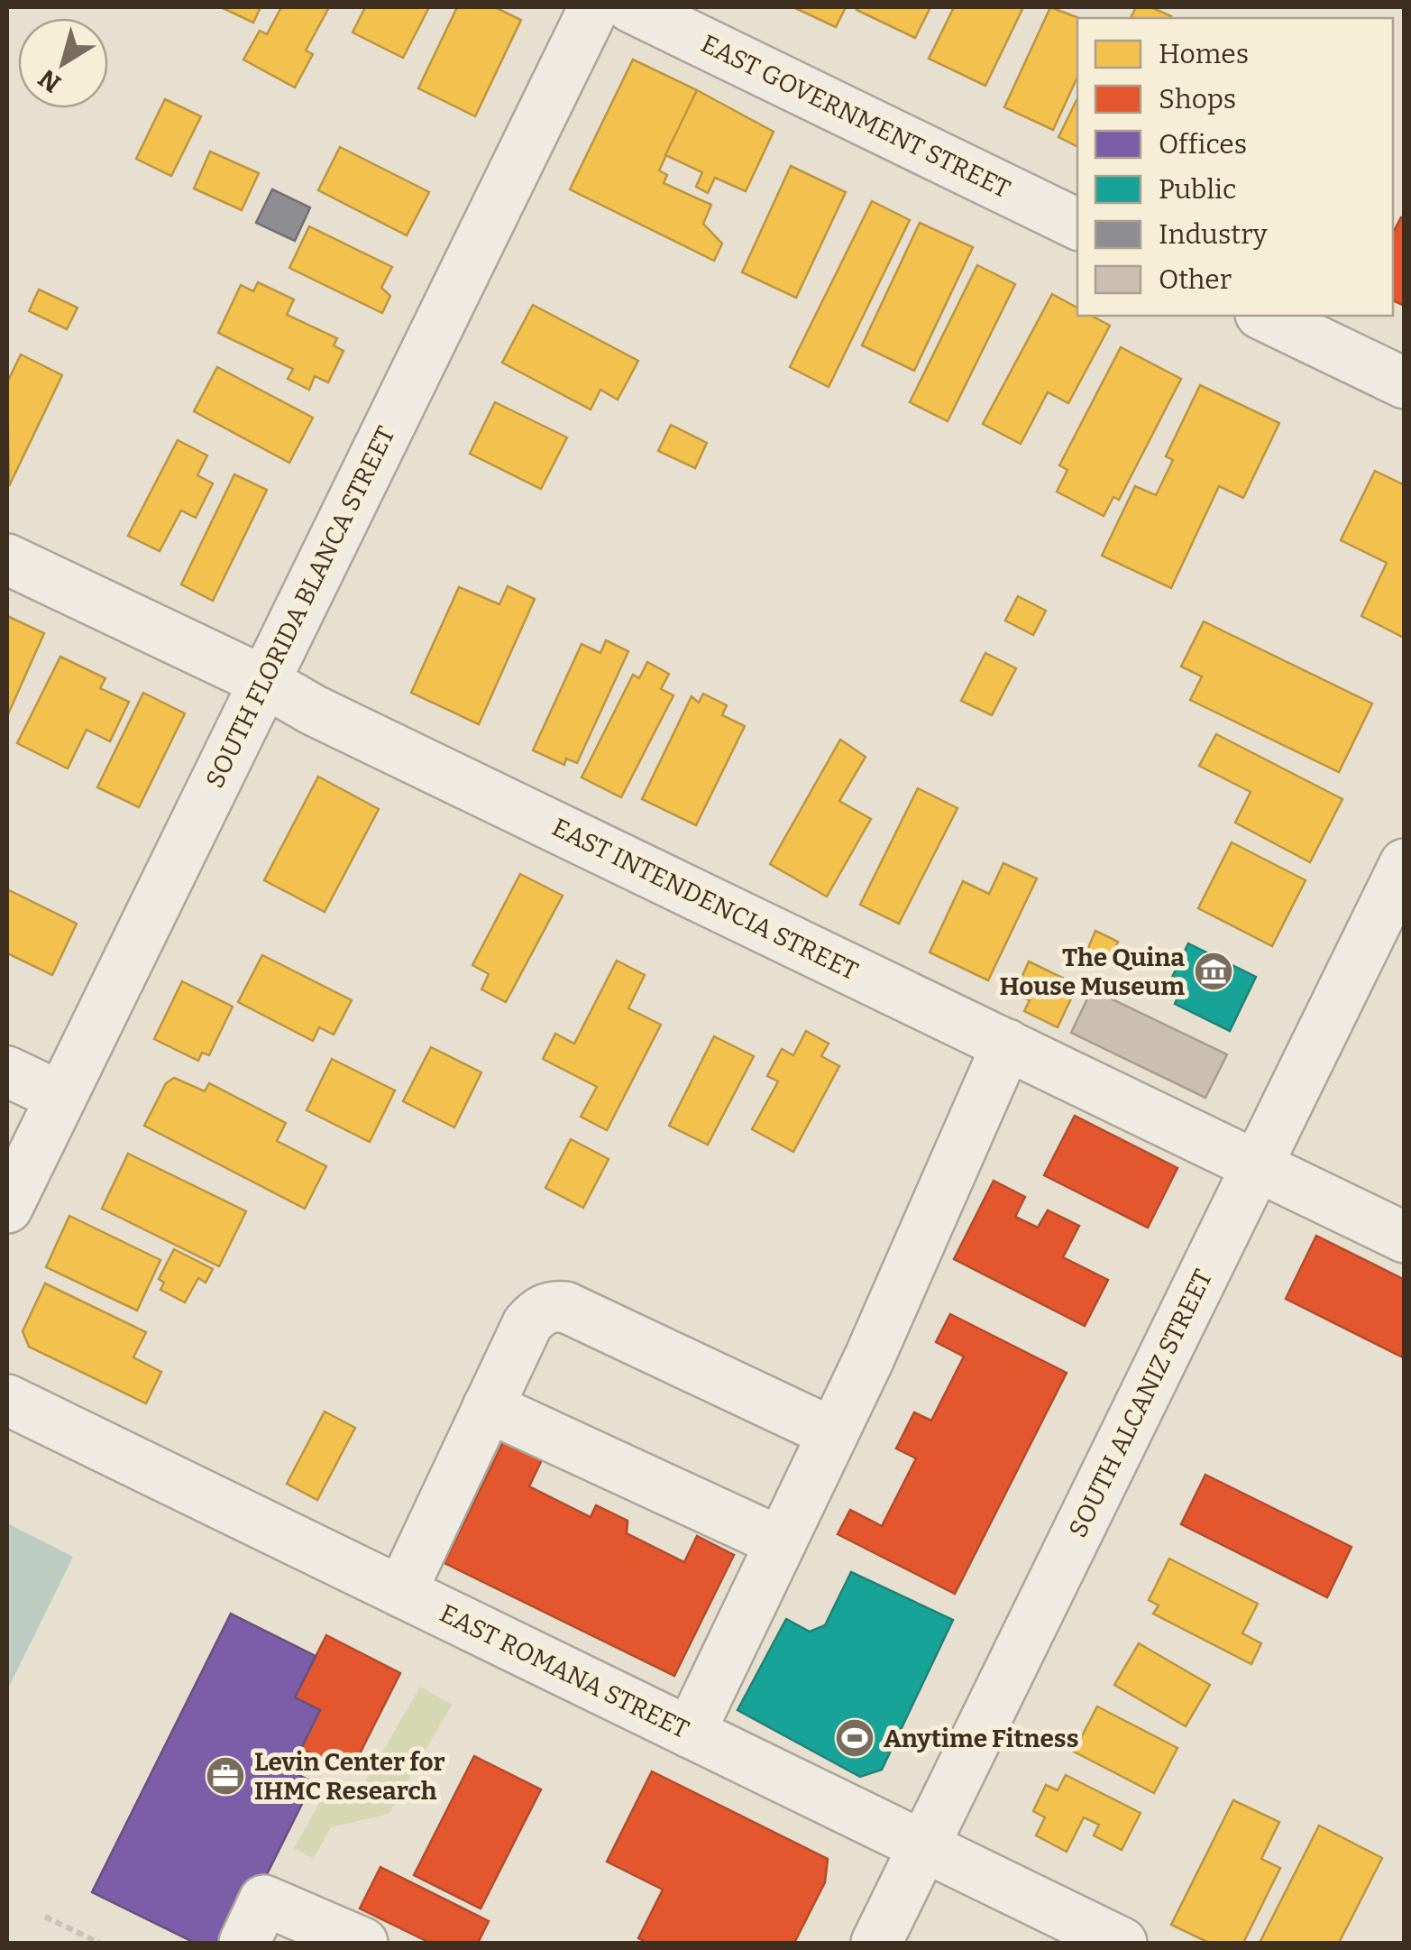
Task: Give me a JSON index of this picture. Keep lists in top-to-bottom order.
{
  "streets": {
    "street": [
      "EAST GOVERNMENT STREET",
      "SOUTH FLORIDA BLANCA STREET",
      "EAST INTENDENCIA STREET",
      "SOUTH ALCANIZ STREET",
      "EAST ROMANA STREET"
    ]
  },
  "crossings": [
    ["SOUTH FLORIDA BLANCA STREET", "EAST INTENDENCIA STREET"],
    ["EAST INTENDENCIA STREET", "SOUTH ALCANIZ STREET"],
    ["SOUTH ALCANIZ STREET", "EAST ROMANA STREET"]
  ],
  "places": {
    "museum": ["The Quina House Museum"],
    "sports": ["Anytime Fitness"],
    "office": ["Levin Center for IHMC Research"]
  },
  "legend": [
    "Homes",
    "Shops",
    "Offices",
    "Public",
    "Industry",
    "Other"
  ],
  "north": "bottom left"
}
